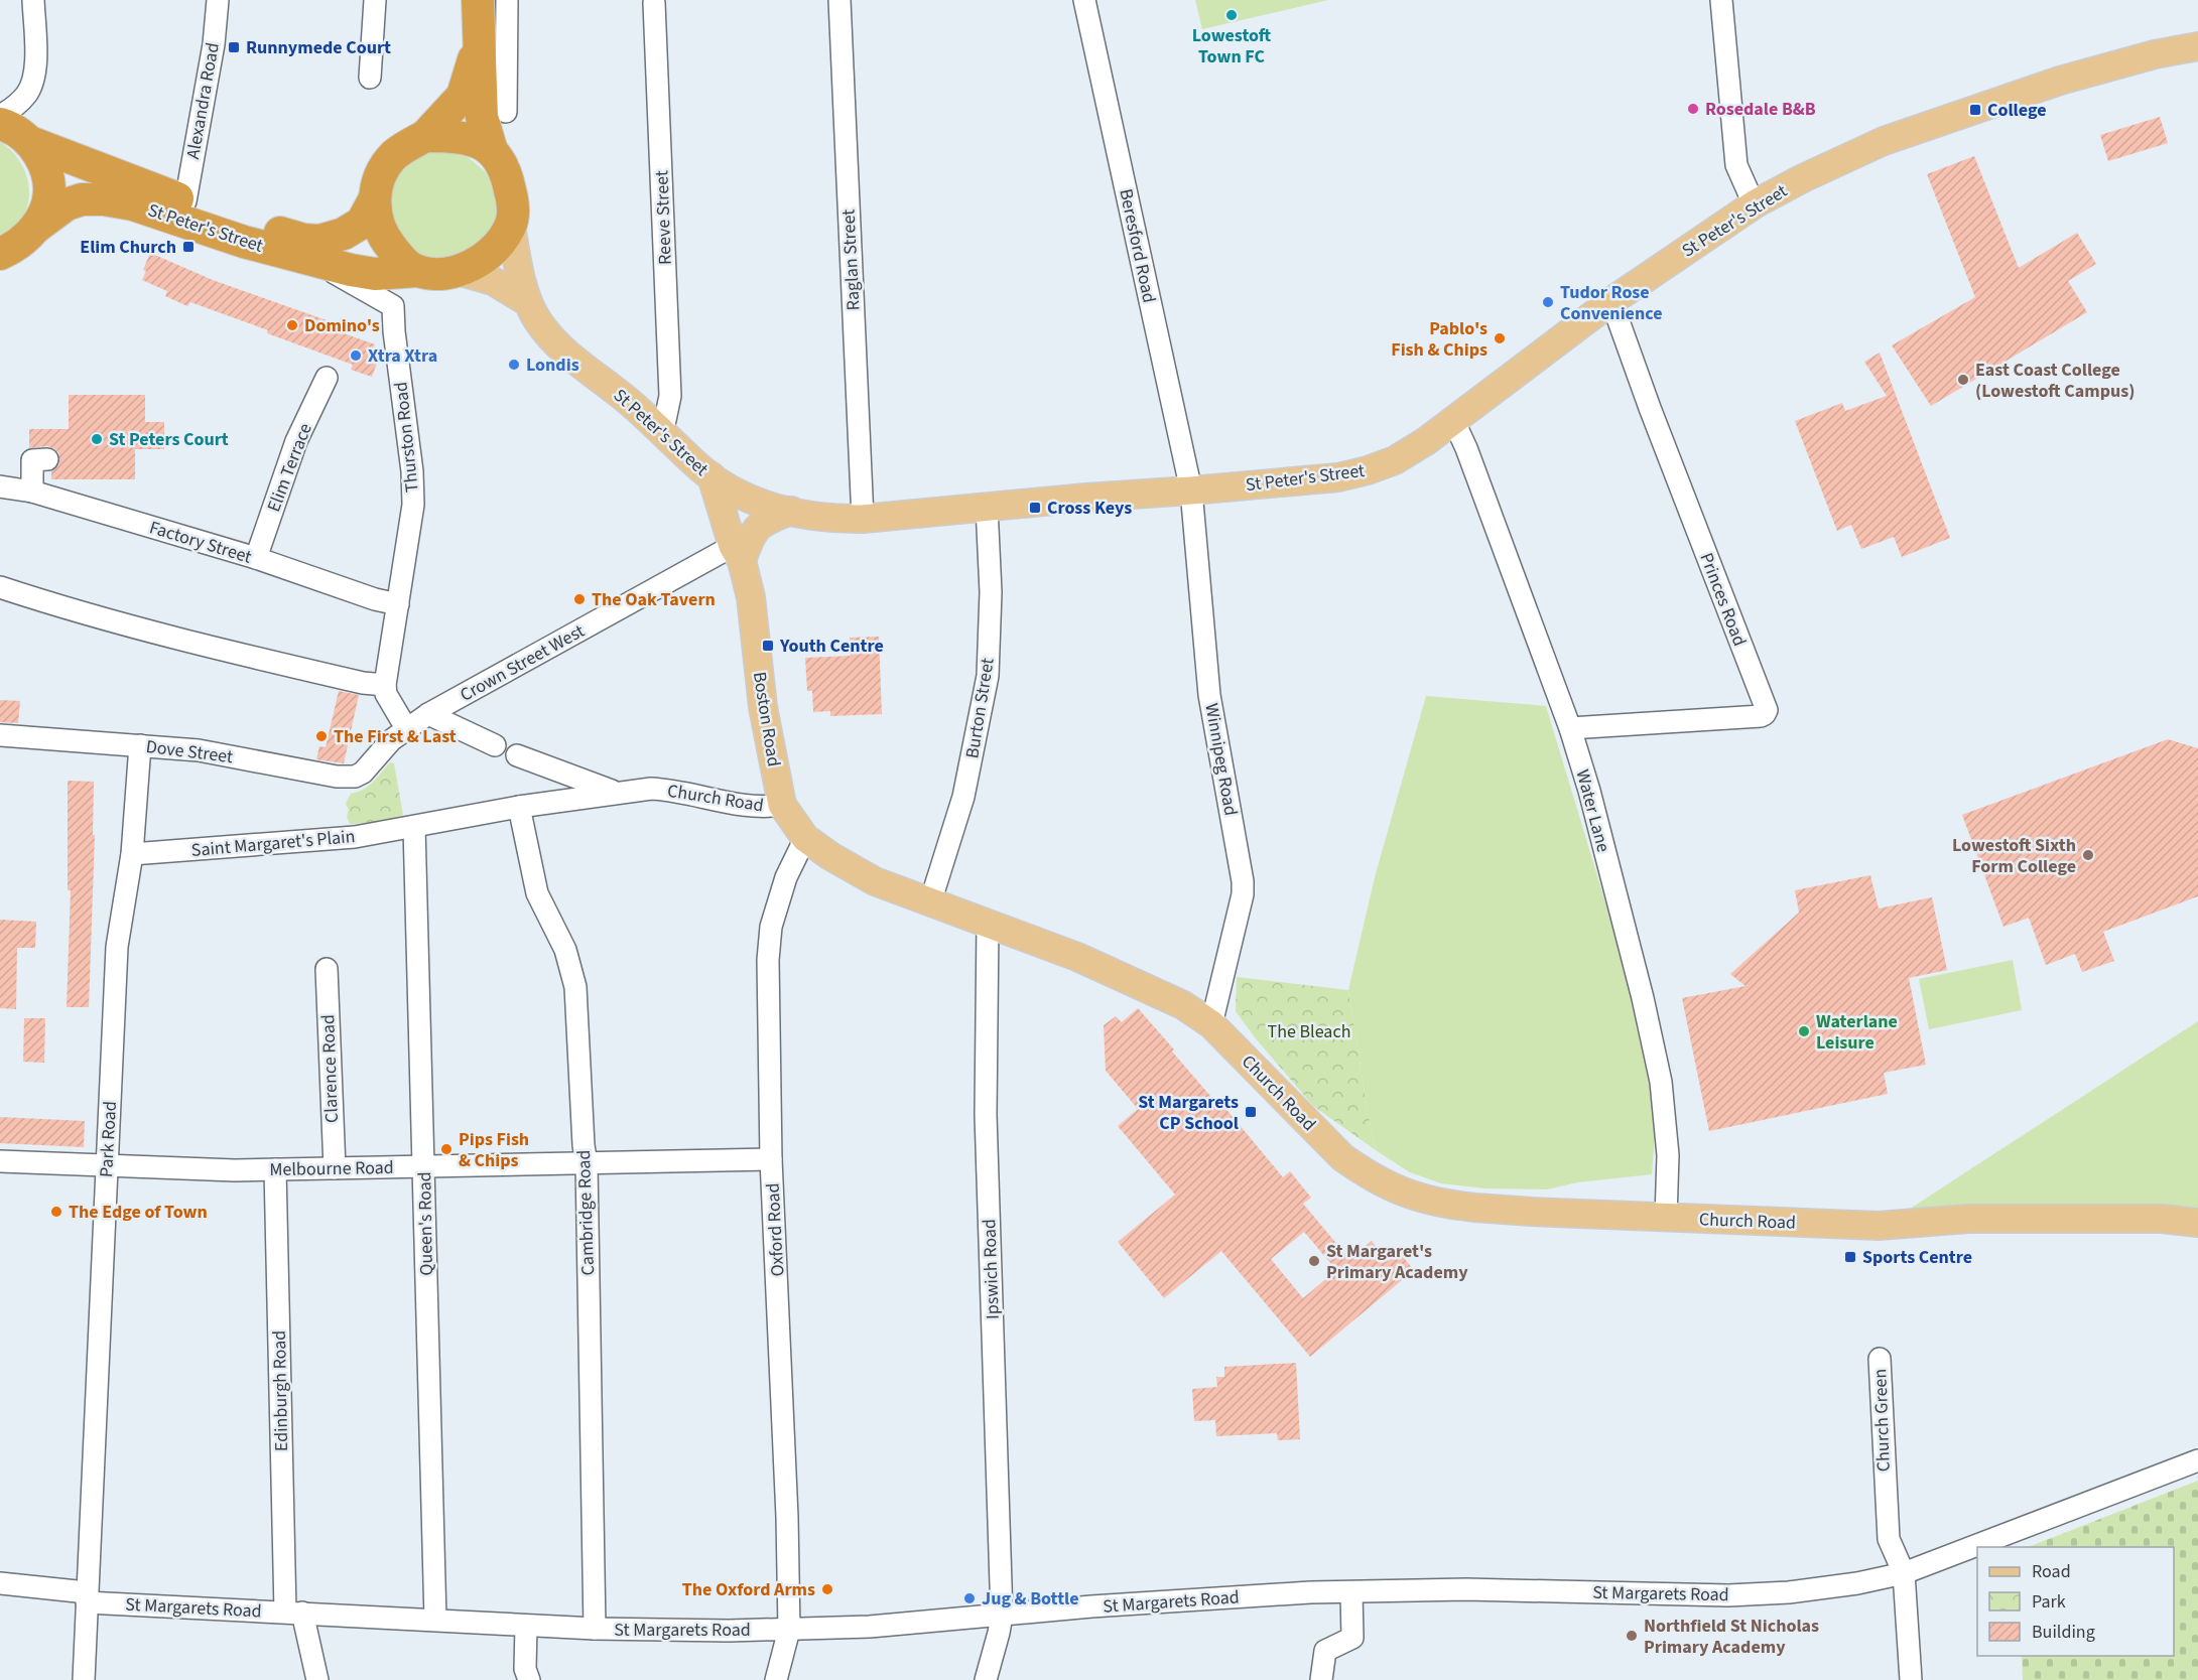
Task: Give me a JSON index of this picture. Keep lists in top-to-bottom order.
{
  "streets": {
    "highway": ["St Peter's Street"],
    "main road": ["Boston Road", "Church Road"],
    "street": [
      "Alexandra Road",
      "Reeve Street",
      "Beresford Road",
      "Raglan Street",
      "Thurston Road",
      "Elim Terrace",
      "Factory Street",
      "Princes Road",
      "Crown Street West",
      "Burton Street",
      "Dove Street",
      "Winnipeg Road",
      "Water Lane",
      "Saint Margaret's Plain",
      "Clarence Road",
      "Park Road",
      "Melbourne Road",
      "Cambridge Road",
      "Queen's Road",
      "Oxford Road",
      "Ipswich Road",
      "Edinburgh Road",
      "Church Green",
      "St Margarets Road"
    ]
  },
  "crossings": [
    ["Alexandra Road", "St Peter's Street"],
    ["Reeve Street", "St Peter's Street"],
    ["St Peter's Street", "Beresford Road"],
    ["St Peter's Street", "Raglan Street"],
    ["St Peter's Street", "Thurston Road"],
    ["St Peter's Street", "Princes Road"],
    ["St Peter's Street", "Burton Street"],
    ["St Peter's Street", "Boston Road"],
    ["St Peter's Street", "Winnipeg Road"],
    ["St Peter's Street", "Water Lane"],
    ["Beresford Road", "Winnipeg Road"],
    ["Thurston Road", "Factory Street"],
    ["Elim Terrace", "Factory Street"],
    ["Princes Road", "Water Lane"],
    ["Crown Street West", "Boston Road"],
    ["Crown Street West", "Dove Street"],
    ["Burton Street", "Church Road"],
    ["Boston Road", "Church Road"],
    ["Dove Street", "Park Road"],
    ["Winnipeg Road", "Church Road"],
    ["Church Road", "Water Lane"],
    ["Church Road", "Saint Margaret's Plain"],
    ["Church Road", "Cambridge Road"],
    ["Church Road", "Queen's Road"],
    ["Church Road", "Oxford Road"],
    ["Church Road", "Ipswich Road"],
    ["Saint Margaret's Plain", "Park Road"],
    ["Saint Margaret's Plain", "Queen's Road"],
    ["Clarence Road", "Melbourne Road"],
    ["Park Road", "Melbourne Road"],
    ["Park Road", "St Margarets Road"],
    ["Melbourne Road", "Cambridge Road"],
    ["Melbourne Road", "Queen's Road"],
    ["Melbourne Road", "Oxford Road"],
    ["Melbourne Road", "Edinburgh Road"],
    ["Cambridge Road", "St Margarets Road"],
    ["Queen's Road", "St Margarets Road"],
    ["Oxford Road", "St Margarets Road"],
    ["Ipswich Road", "St Margarets Road"],
    ["Edinburgh Road", "St Margarets Road"],
    ["Church Green", "St Margarets Road"]
  ],
  "parks": ["The Bleach"],
  "places": {
    "other": [
      "Lowestoft Town FC",
      "Rosedale B&B",
      "Tudor Rose Convenience",
      "Domino's",
      "Pablo's Fish & Chips",
      "Xtra Xtra",
      "Londis",
      "East Coast College (Lowestoft Campus)",
      "St Peters Court",
      "The Oak Tavern",
      "The First & Last",
      "Lowestoft Sixth Form College",
      "Waterlane Leisure",
      "Pips Fish & Chips",
      "The Edge of Town",
      "St Margaret's Primary Academy",
      "The Oxford Arms",
      "Jug & Bottle",
      "Northfield St Nicholas Primary Academy"
    ],
    "transit": [
      "Runnymede Court",
      "College",
      "Elim Church",
      "Cross Keys",
      "Youth Centre",
      "St Margarets CP School",
      "Sports Centre"
    ]
  },
  "legend": ["Road", "Park", "Building"]
}
